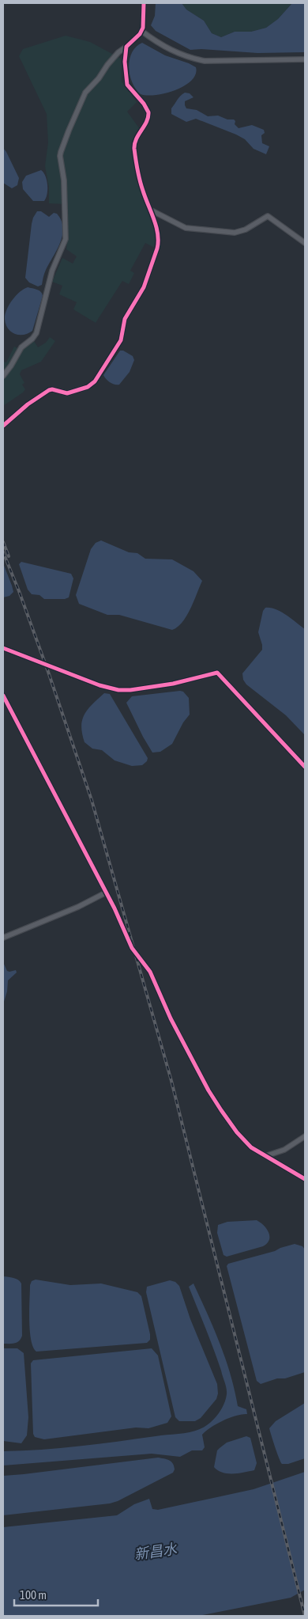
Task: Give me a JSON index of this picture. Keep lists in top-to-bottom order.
{
  "water": ["新昌水"],
  "scale_bar": "100 m"
}
